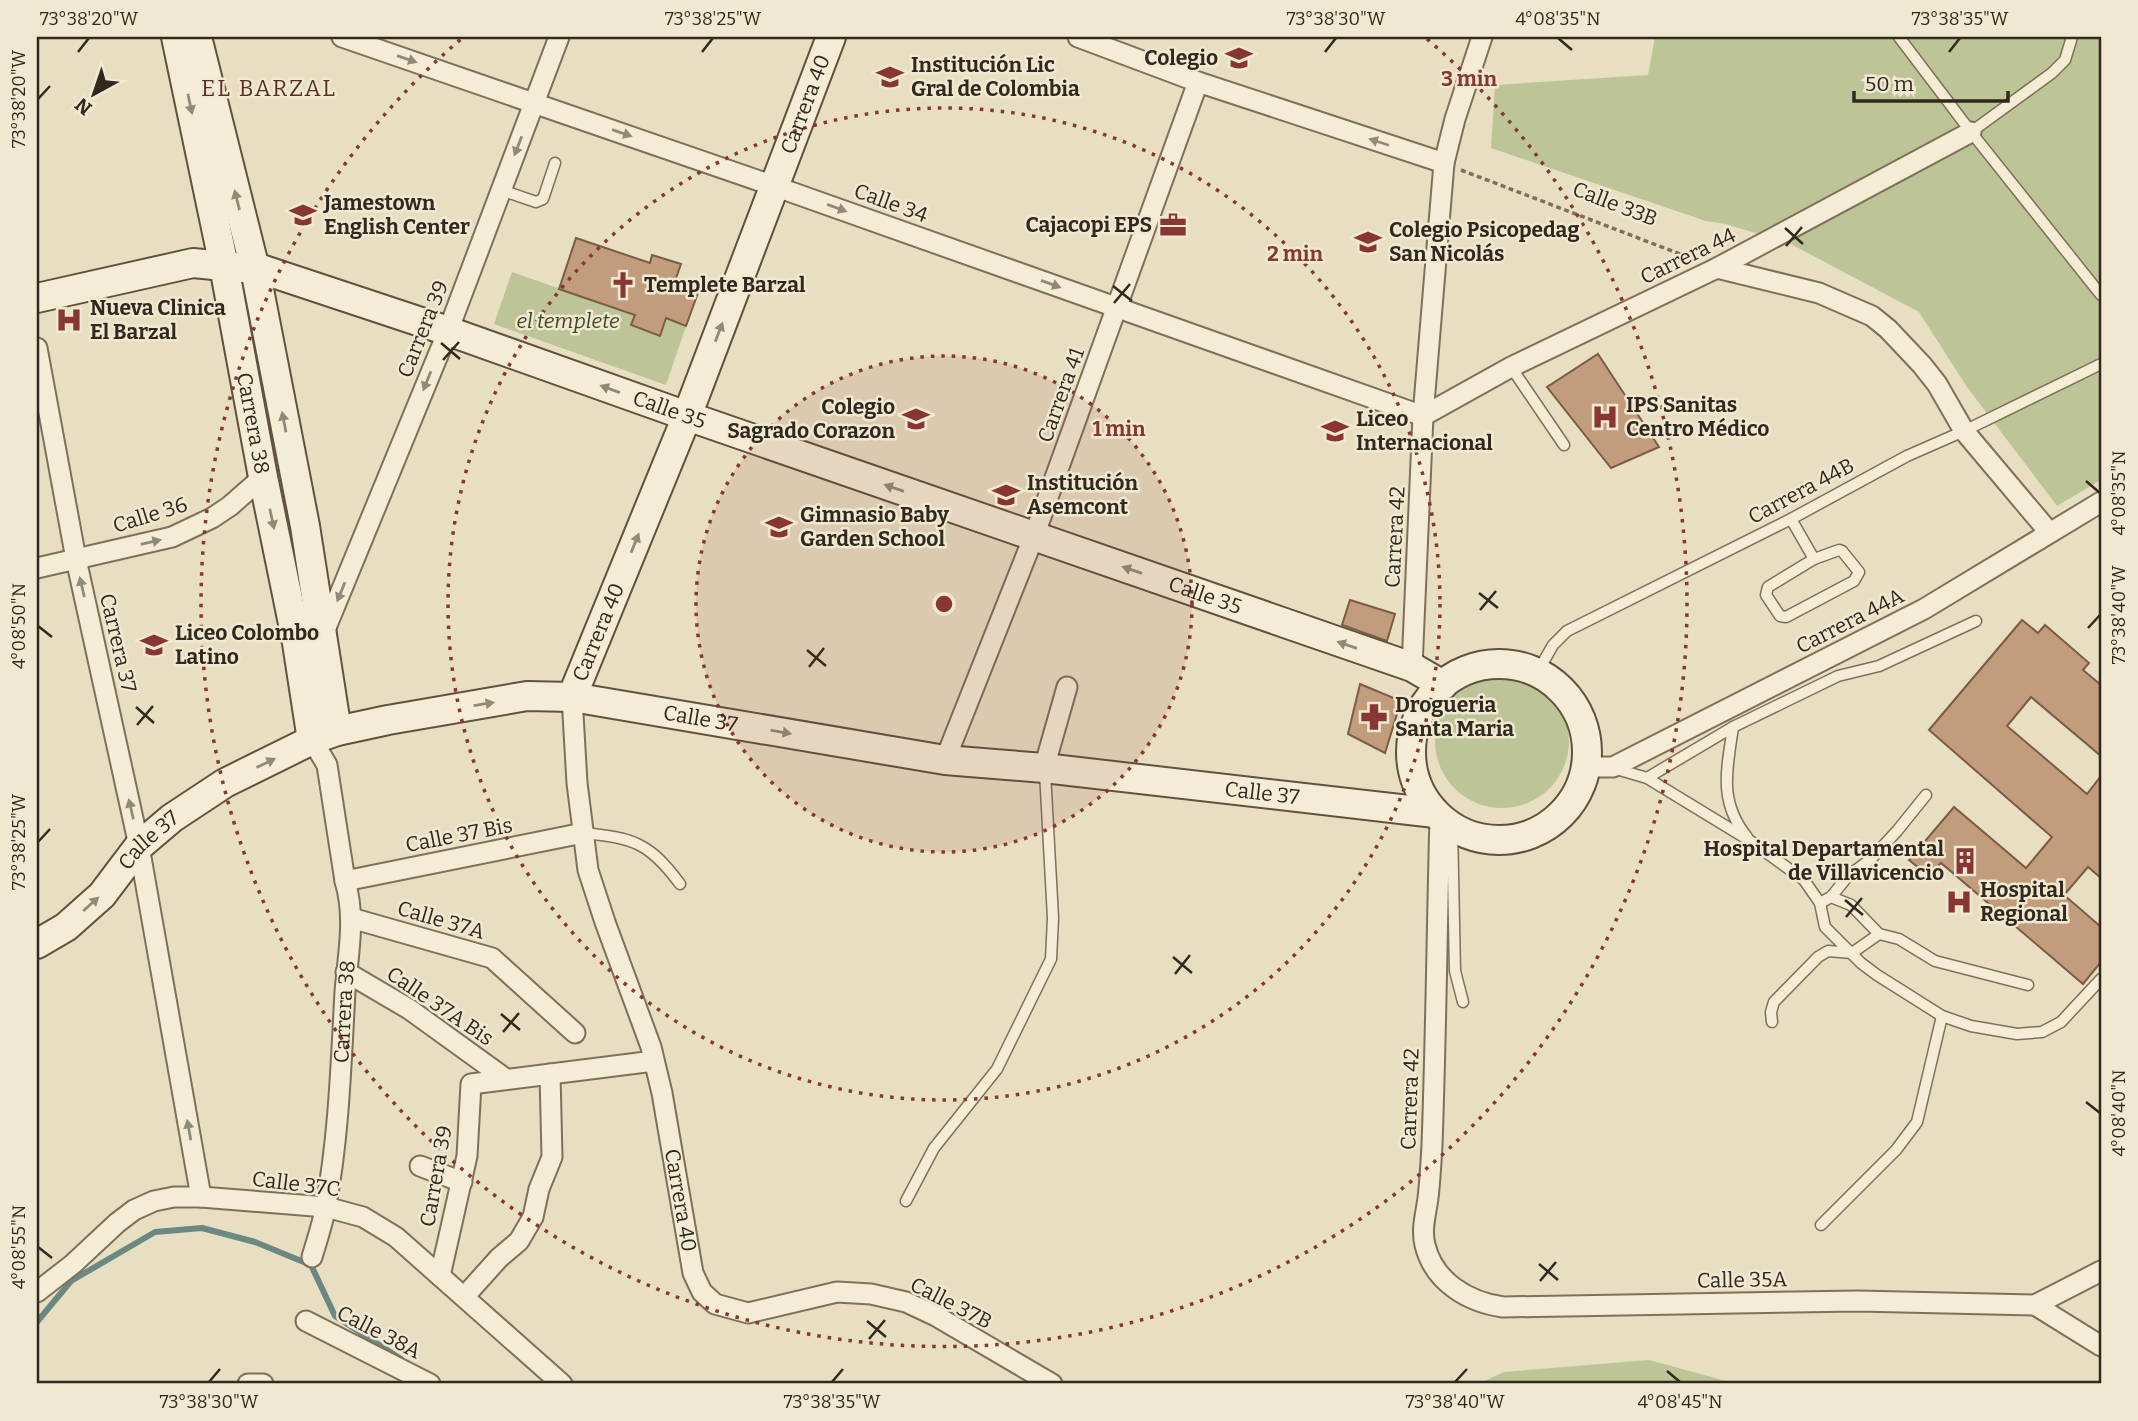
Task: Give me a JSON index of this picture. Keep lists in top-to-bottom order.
{
  "streets": {
    "street": [
      "Carrera 40",
      "Calle 34",
      "Carrera 44",
      "Carrera 39",
      "Carrera 41",
      "Calle 35",
      "Carrera 38",
      "Calle 36",
      "Carrera 42",
      "Carrera 44A",
      "Carrera 37",
      "Calle 37",
      "Calle 37 Bis",
      "Calle 37A",
      "Calle 37A Bis",
      "Calle 37C",
      "Calle 35A",
      "Calle 37B",
      "Calle 38A"
    ],
    "lane": ["Carrera 44B"],
    "path": ["Calle 33B"]
  },
  "crossings": [
    ["Carrera 40", "Calle 34"],
    ["Carrera 40", "Calle 35"],
    ["Carrera 40", "Calle 37"],
    ["Carrera 40", "Calle 37 Bis"],
    ["Carrera 40", "Calle 37A Bis"],
    ["Carrera 40", "Calle 37B"],
    ["Calle 34", "Carrera 44"],
    ["Calle 34", "Carrera 39"],
    ["Calle 34", "Carrera 41"],
    ["Calle 34", "Carrera 42"],
    ["Calle 33B", "Carrera 44"],
    ["Calle 33B", "Carrera 42"],
    ["Carrera 44", "Carrera 42"],
    ["Carrera 39", "Calle 35"],
    ["Carrera 39", "Carrera 38"],
    ["Carrera 39", "Calle 37A Bis"],
    ["Carrera 39", "Calle 37C"],
    ["Carrera 41", "Calle 35"],
    ["Carrera 41", "Calle 37"],
    ["Calle 35", "Carrera 38"],
    ["Calle 35", "Carrera 44B"],
    ["Calle 35", "Carrera 42"],
    ["Calle 35", "Carrera 44A"],
    ["Calle 35", "Calle 37"],
    ["Carrera 38", "Calle 36"],
    ["Carrera 38", "Calle 37"],
    ["Carrera 38", "Calle 37 Bis"],
    ["Carrera 38", "Calle 37A"],
    ["Carrera 38", "Calle 37A Bis"],
    ["Carrera 38", "Calle 37C"],
    ["Carrera 44B", "Carrera 42"],
    ["Carrera 44B", "Carrera 44A"],
    ["Carrera 44B", "Calle 37"],
    ["Calle 36", "Carrera 37"],
    ["Carrera 42", "Carrera 44A"],
    ["Carrera 42", "Calle 37"],
    ["Carrera 42", "Calle 35A"],
    ["Carrera 44A", "Calle 37"],
    ["Carrera 37", "Calle 37"],
    ["Carrera 37", "Calle 37C"]
  ],
  "one_way": [
    "Carrera 40",
    "Calle 34",
    "Carrera 39",
    "Calle 35",
    "Calle 36",
    "Carrera 37",
    "Calle 37"
  ],
  "districts": ["EL BARZAL"],
  "parks": ["el templete"],
  "places": {
    "school or university": [
      "Colegio",
      "Institución Lic Gral de Colombia",
      "Jamestown English Center",
      "Colegio Psicopedag San Nicolás",
      "Colegio Sagrado Corazon",
      "Liceo Internacional",
      "Institución Asemcont",
      "Gimnasio Baby Garden School",
      "Liceo Colombo Latino"
    ],
    "office": ["Cajacopi EPS"],
    "church": ["Templete Barzal"],
    "hospital": ["Nueva Clinica El Barzal", "IPS Sanitas Centro Médico", "Hospital Regional"],
    "pharmacy": ["Drogueria Santa Maria"],
    "building": ["Hospital Departamental de Villavicencio"]
  },
  "scale_bar": "50 m",
  "north": "bottom left",
  "coordinates": [
    "73°38'20\"W",
    "73°38'25\"W",
    "73°38'30\"W",
    "4°08'35\"N",
    "73°38'35\"W",
    "73°38'40\"W",
    "4°08'50\"N",
    "4°08'40\"N",
    "4°08'55\"N",
    "4°08'45\"N"
  ],
  "rings": ["3 min", "2 min", "1 min"]
}
